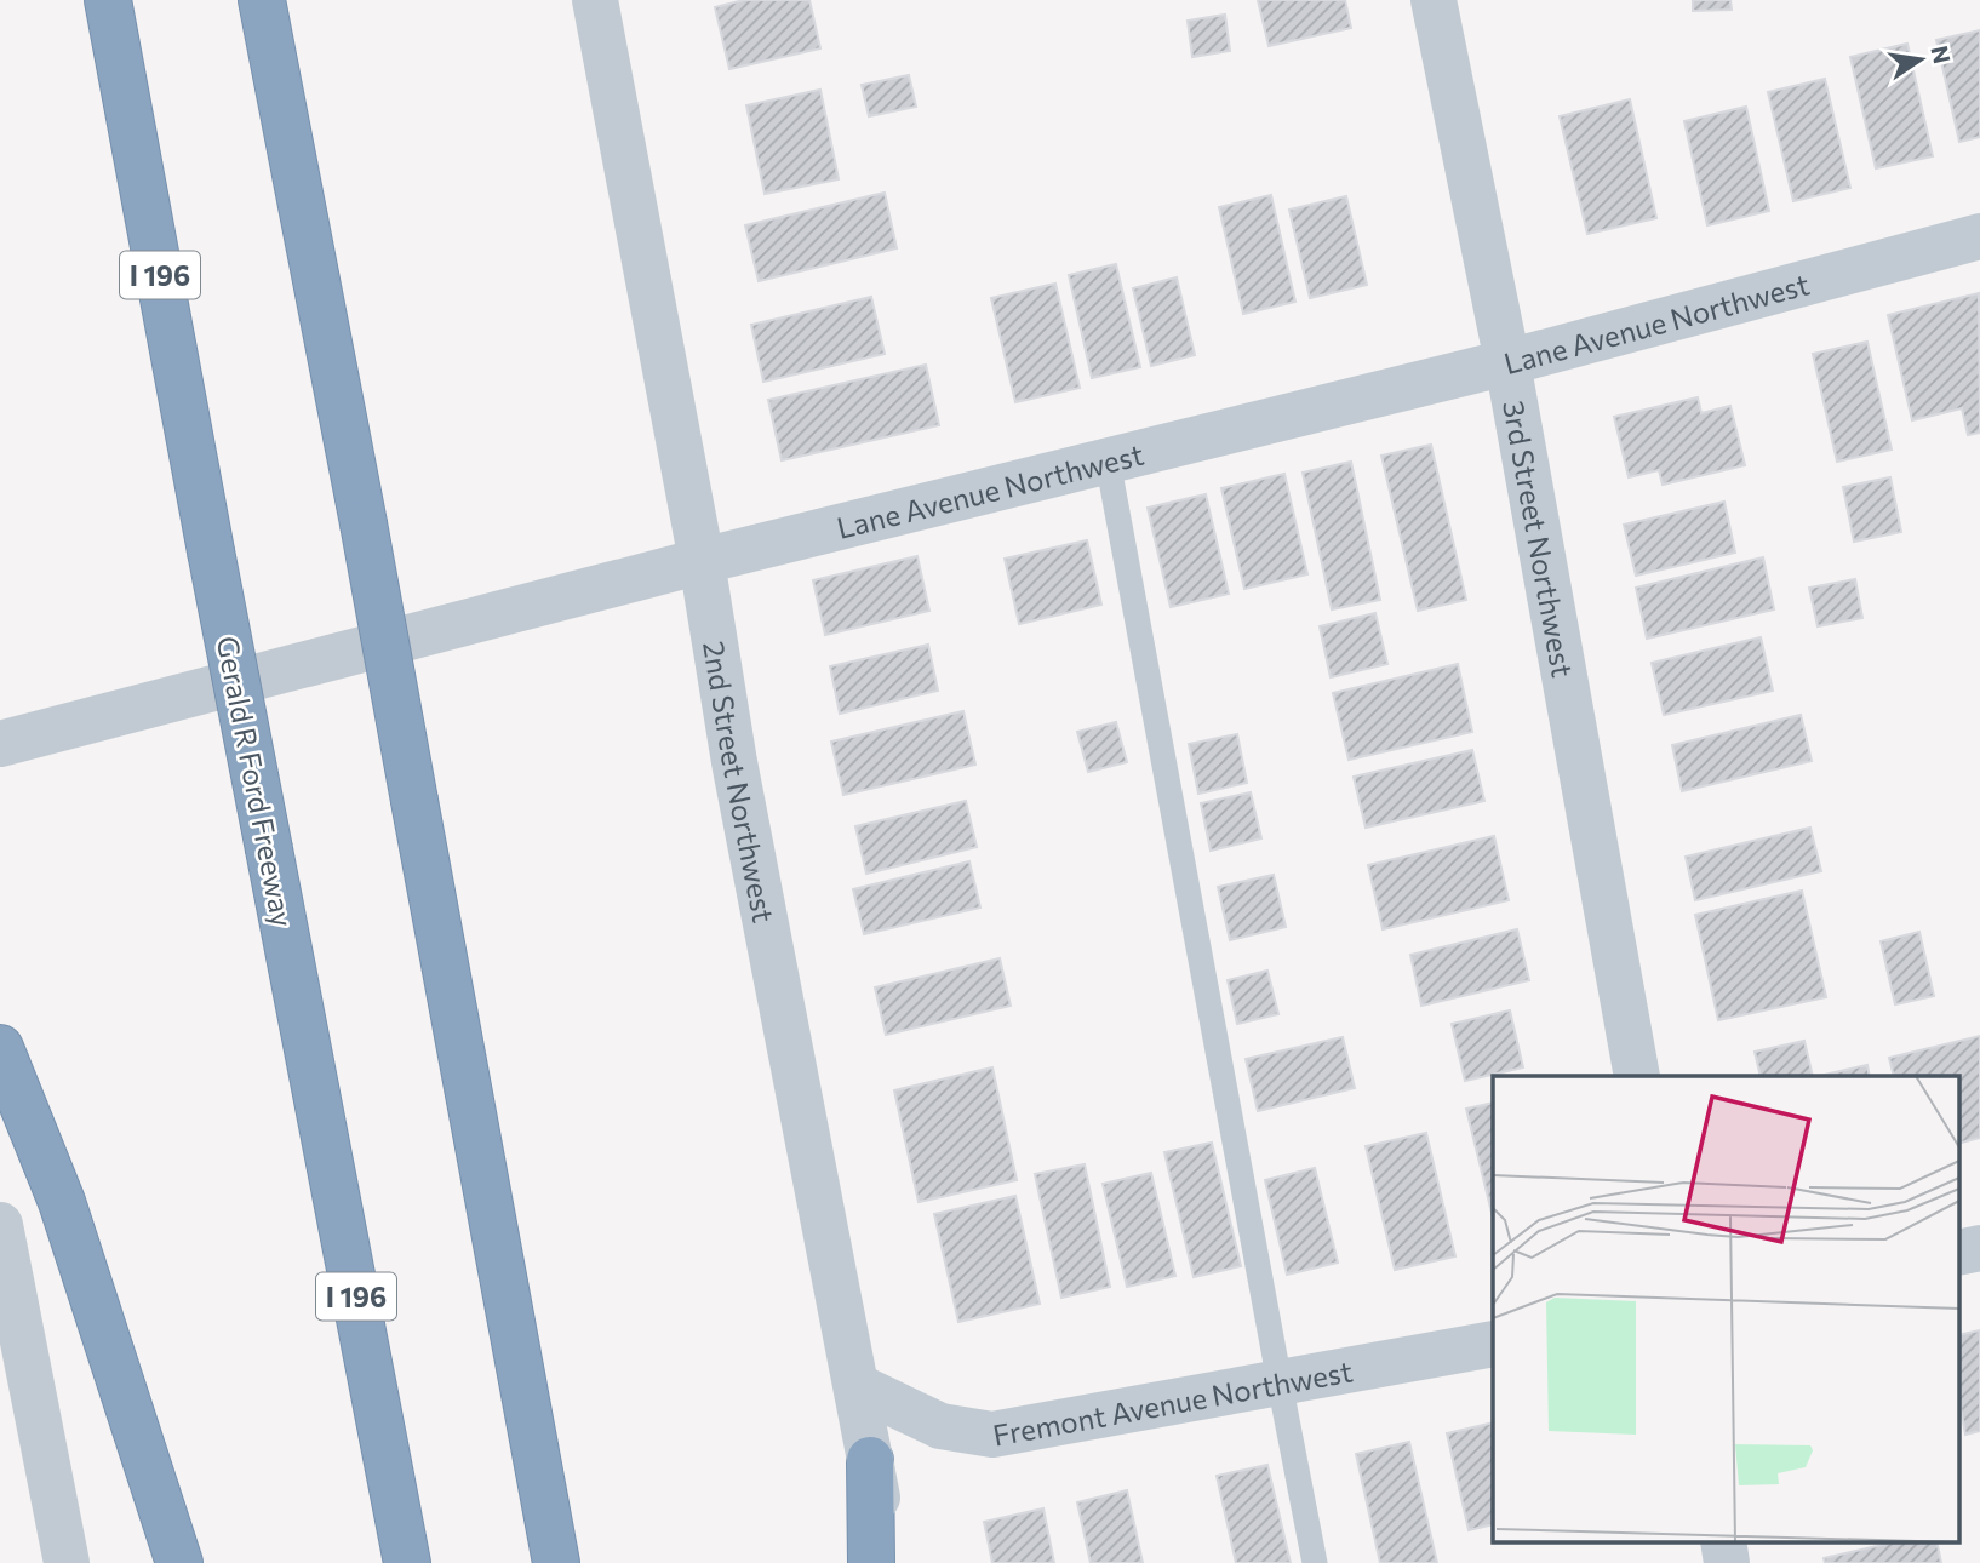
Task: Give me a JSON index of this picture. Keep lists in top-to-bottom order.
{
  "streets": {
    "highway": ["I 196", "Gerald R Ford Freeway"],
    "street": [
      "Lane Avenue Northwest",
      "3rd Street Northwest",
      "2nd Street Northwest",
      "Fremont Avenue Northwest"
    ]
  },
  "crossings": [
    ["Lane Avenue Northwest", "3rd Street Northwest"],
    ["Lane Avenue Northwest", "2nd Street Northwest"],
    ["2nd Street Northwest", "Fremont Avenue Northwest"]
  ],
  "north": "right"
}
